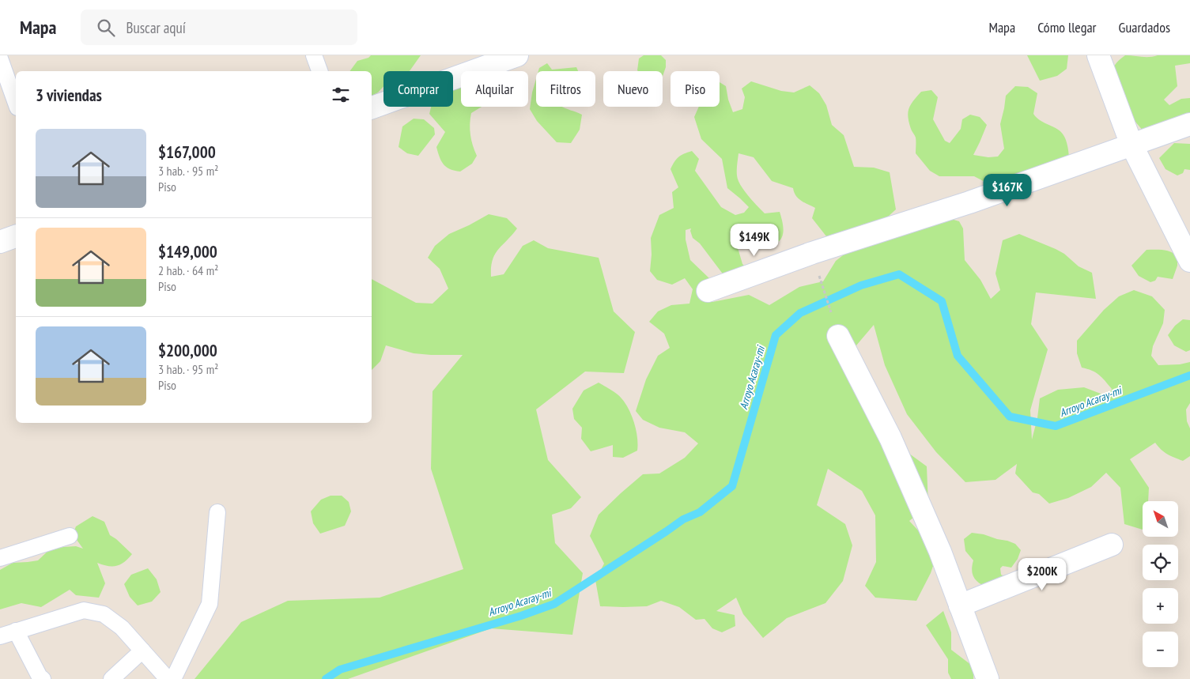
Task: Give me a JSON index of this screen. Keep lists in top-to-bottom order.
{
  "water": ["Arroyo Acaray-mi"],
  "north": "top left",
  "page": {
    "header": "Mapa",
    "search": "Buscar aquí",
    "nav": ["Mapa", "Cómo llegar", "Guardados"],
    "chip": [
      "Comprar",
      "Alquilar",
      "Filtros",
      "Nuevo",
      "Piso"
    ],
    "heading": "3 viviendas",
    "list": [
      {
        "name": "$167,000",
        "note": "3 hab. · 95 m² · Piso"
      },
      {
        "name": "$149,000",
        "note": "2 hab. · 64 m² · Piso"
      },
      {
        "name": "$200,000",
        "note": "3 hab. · 95 m² · Piso"
      }
    ],
    "price": ["$167K", "$149K", "$200K"],
    "map_buttons": ["+", "−"]
  }
}
